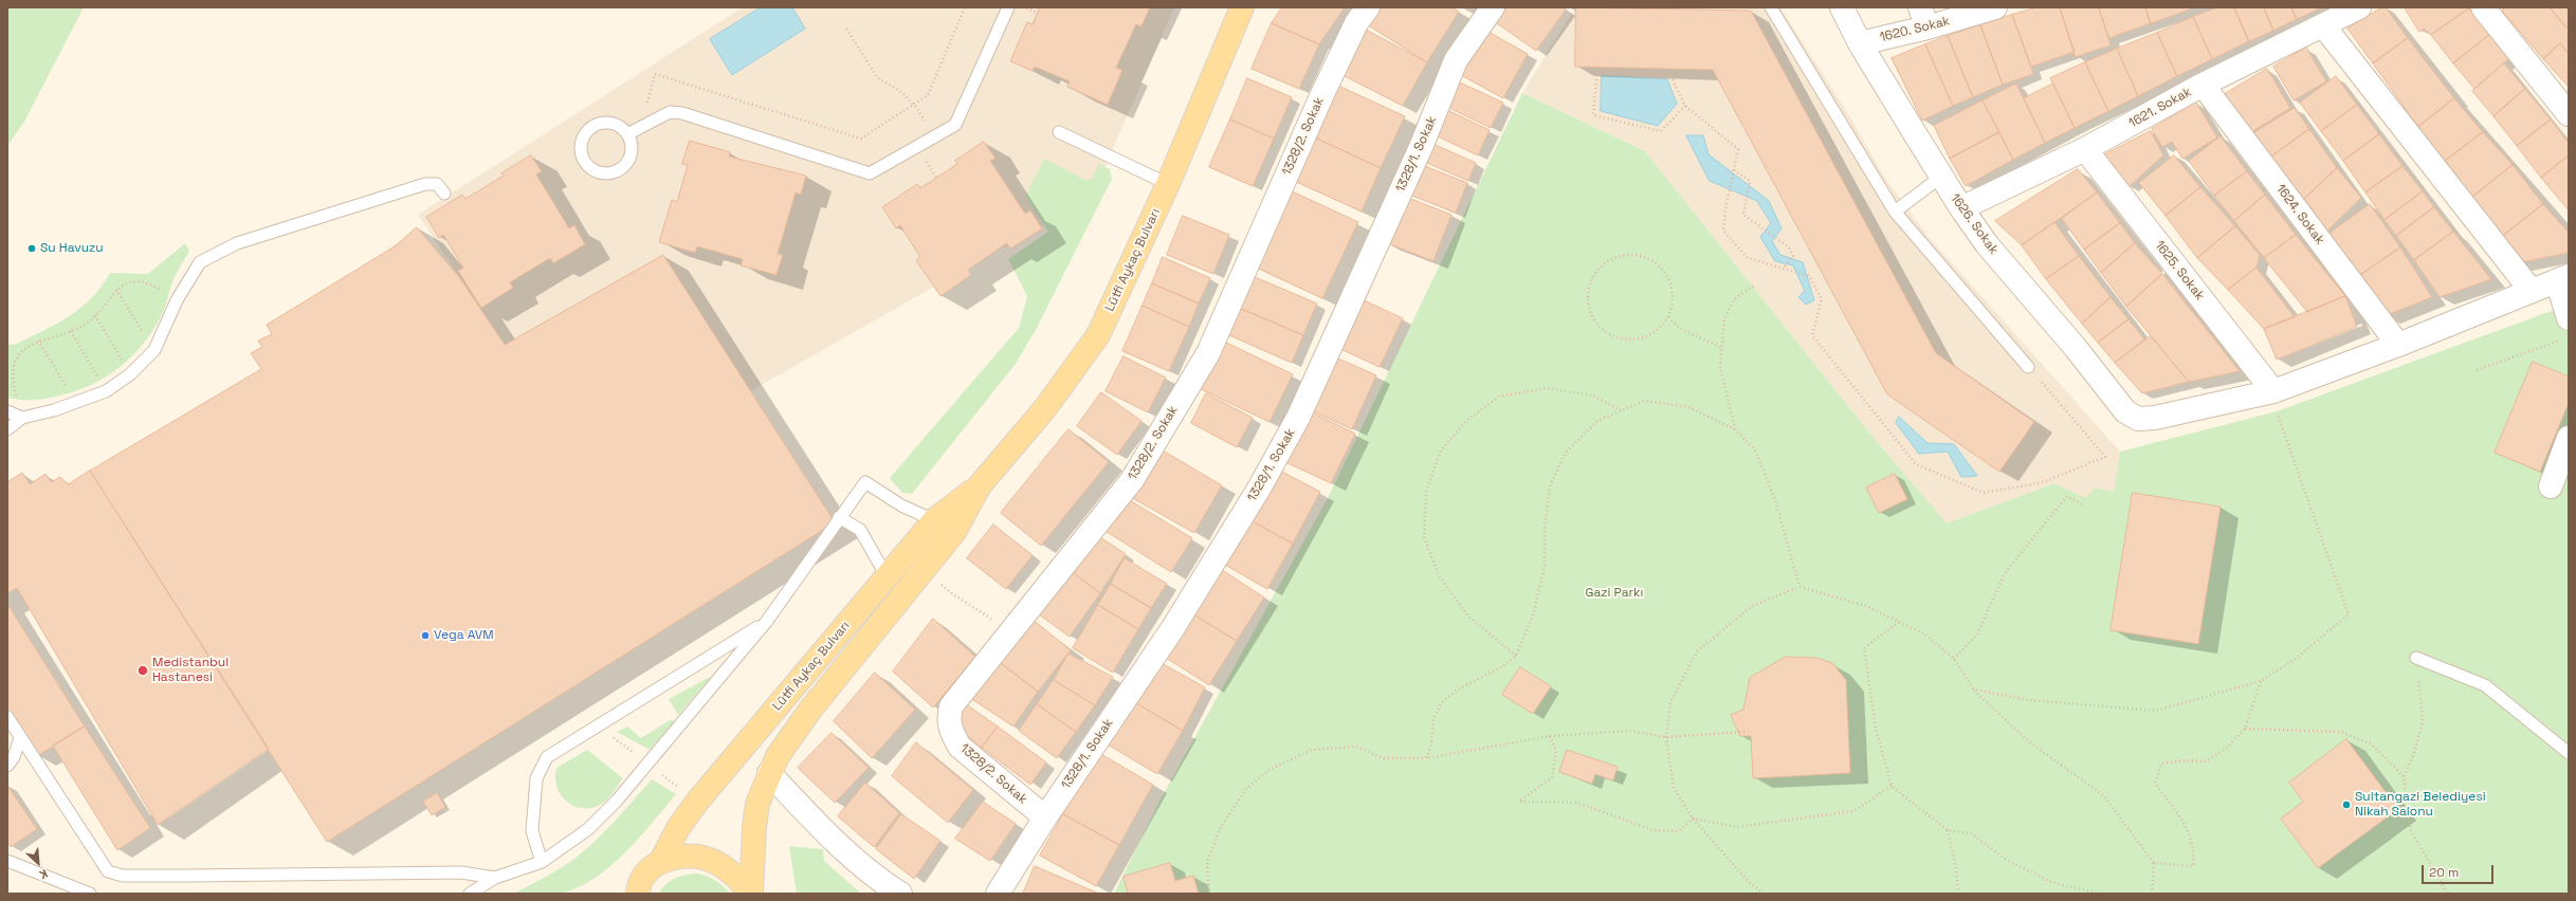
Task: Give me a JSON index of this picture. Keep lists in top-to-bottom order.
{
  "streets": {
    "main road": ["Lütfi Aykaç Bulvarı"],
    "street": [
      "1620. Sokak",
      "1621. Sokak",
      "1328/2. Sokak",
      "1328/1. Sokak",
      "1624. Sokak",
      "1626. Sokak",
      "1625. Sokak"
    ]
  },
  "crossings": [
    ["1620. Sokak", "1626. Sokak"],
    ["1621. Sokak", "1624. Sokak"],
    ["1621. Sokak", "1626. Sokak"],
    ["1621. Sokak", "1625. Sokak"],
    ["1328/2. Sokak", "1328/1. Sokak"],
    ["1626. Sokak", "1625. Sokak"]
  ],
  "parks": ["Gazi Parkı"],
  "places": [
    "Su Havuzu",
    "Vega AVM",
    "Medistanbul Hastanesi",
    "Sultangazi Belediyesi Nikah Salonu"
  ],
  "scale_bar": "20 m",
  "north": "bottom right"
}
